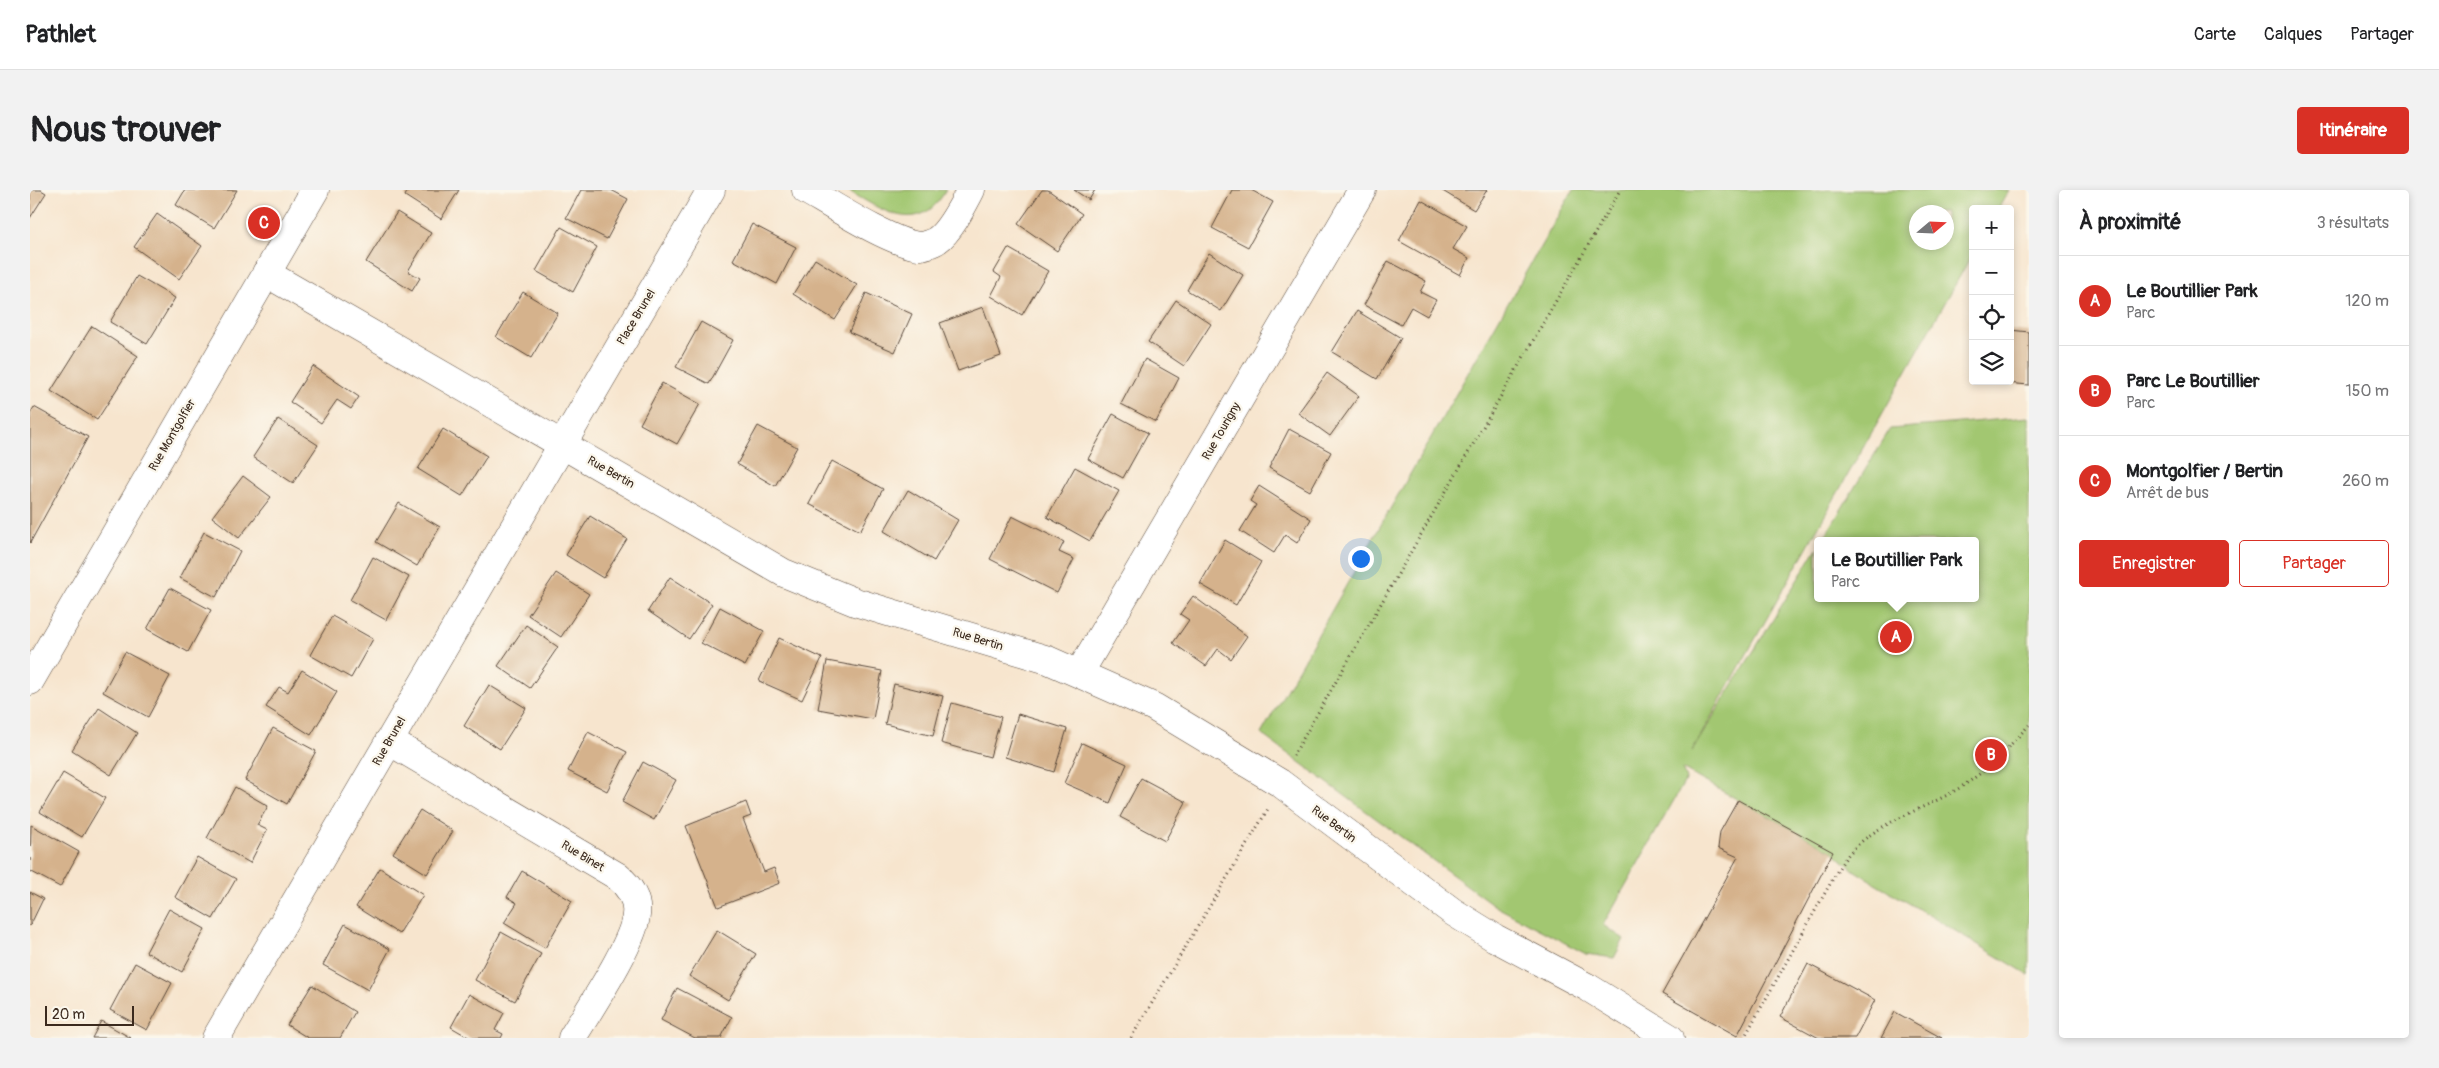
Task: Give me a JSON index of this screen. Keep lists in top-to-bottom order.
{
  "streets": {
    "street": [
      "Place Brunel",
      "Rue Tourigny",
      "Rue Montgolfier",
      "Rue Bertin",
      "Rue Brunel",
      "Rue Binet"
    ]
  },
  "crossings": [
    ["Place Brunel", "Rue Bertin"],
    ["Place Brunel", "Rue Brunel"],
    ["Rue Tourigny", "Rue Bertin"],
    ["Rue Montgolfier", "Rue Bertin"],
    ["Rue Bertin", "Rue Brunel"],
    ["Rue Brunel", "Rue Binet"]
  ],
  "scale_bar": "20 m",
  "north": "right",
  "page": {
    "header": "Pathlet",
    "nav": ["Carte", "Calques", "Partager"],
    "buttons": [
      "Itinéraire",
      ["Enregistrer", "Partager"]
    ],
    "title": "Nous trouver",
    "heading": ["À proximité", "3 résultats"],
    "map_buttons": ["+", "−"],
    "pins": ["C", "A", "B"],
    "list": [
      {
        "mark": "A",
        "name": "Le Boutillier Park",
        "note": "Parc",
        "value": "120 m"
      },
      {
        "mark": "B",
        "name": "Parc Le Boutillier",
        "note": "Parc",
        "value": "150 m"
      },
      {
        "mark": "C",
        "name": "Montgolfier / Bertin",
        "note": "Arrêt de bus",
        "value": "260 m"
      }
    ],
    "popup": ["Le Boutillier Park", "Parc"],
    "scale": "20 m"
  }
}
